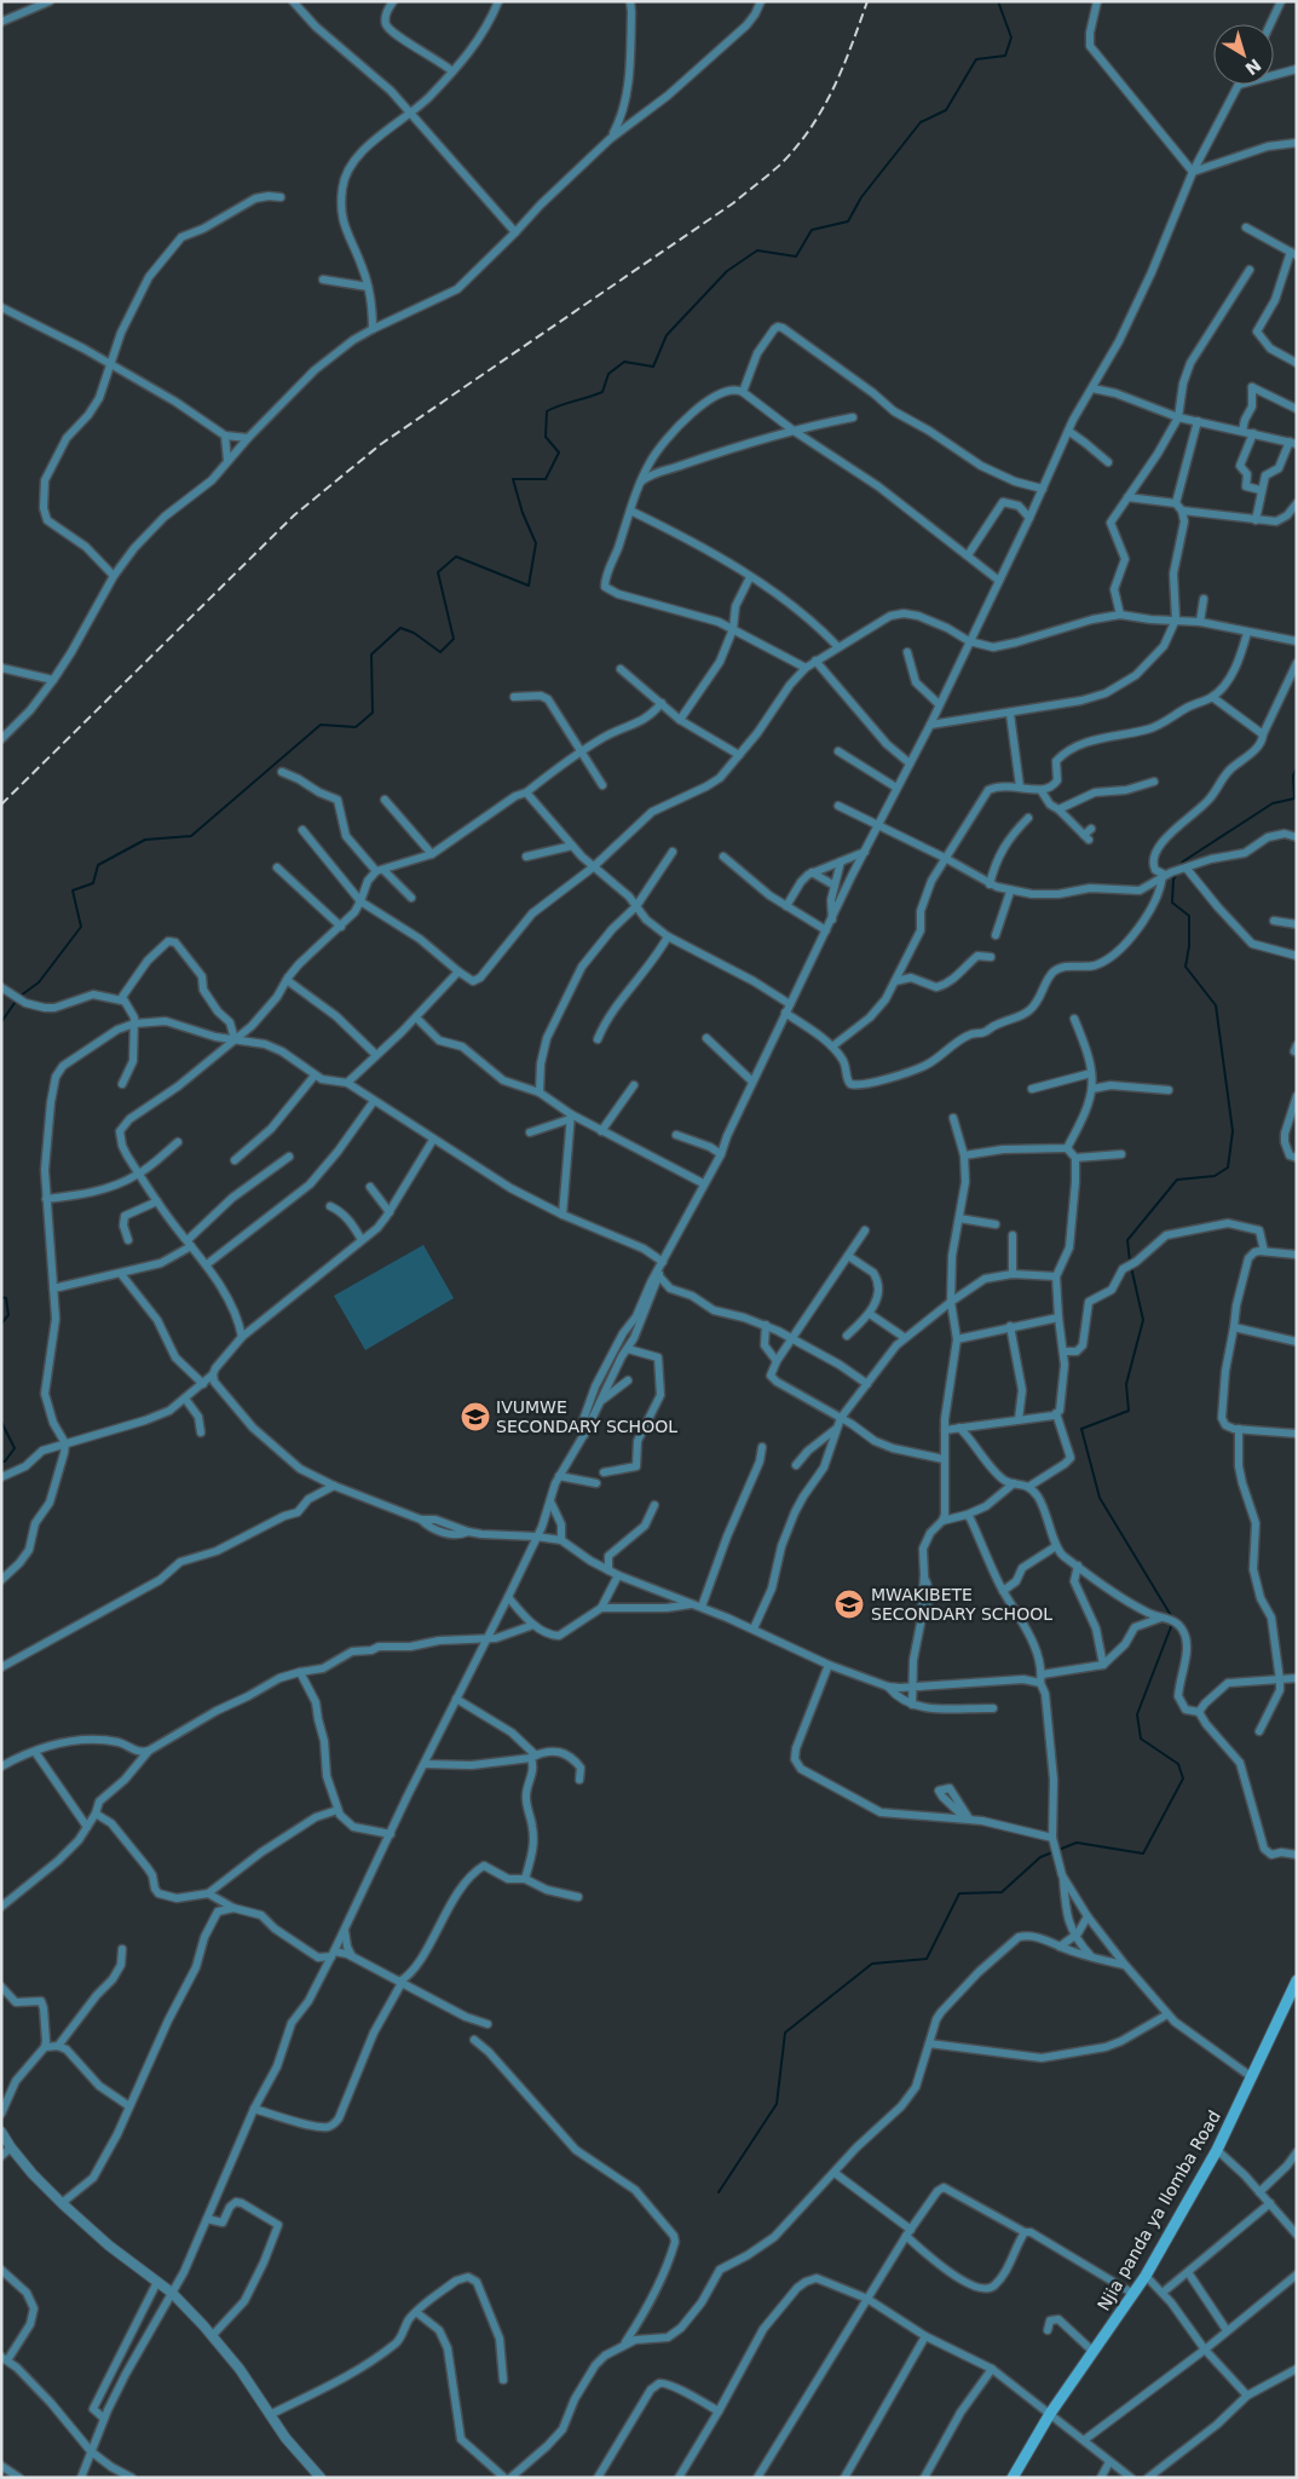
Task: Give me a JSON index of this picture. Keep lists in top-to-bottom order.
{
  "streets": {
    "main road": ["Njia panda ya Ilomba Road"]
  },
  "places": {
    "school or university": ["IVUMWE SECONDARY SCHOOL", "MWAKIBETE SECONDARY SCHOOL"]
  },
  "north": "bottom right"
}
